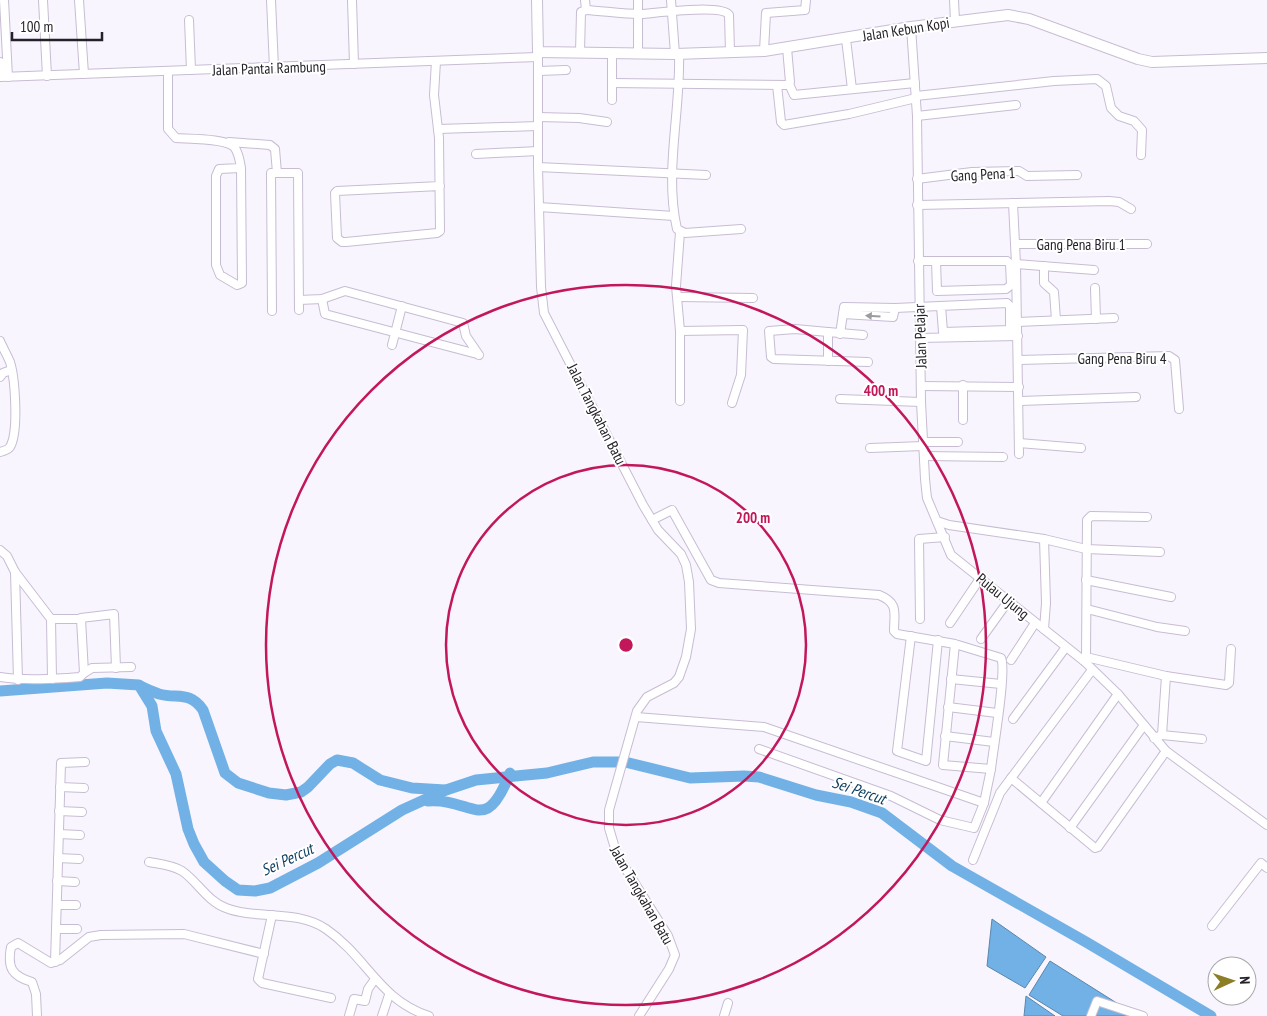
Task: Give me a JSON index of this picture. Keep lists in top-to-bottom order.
{
  "streets": {
    "main road": ["Jalan Kebun Kopi"],
    "street": [
      "Jalan Pantai Rambung",
      "Gang Pena 1",
      "Gang Pena Biru 1",
      "Jalan Pelajar",
      "Gang Pena Biru 4",
      "Jalan Tangkahan Batu",
      "Pulau Ujung"
    ]
  },
  "crossings": [
    ["Jalan Kebun Kopi", "Jalan Pantai Rambung"],
    ["Jalan Kebun Kopi", "Jalan Pelajar"],
    ["Jalan Kebun Kopi", "Jalan Tangkahan Batu"],
    ["Jalan Pantai Rambung", "Jalan Tangkahan Batu"],
    ["Gang Pena 1", "Jalan Pelajar"],
    ["Jalan Pelajar", "Pulau Ujung"]
  ],
  "water": ["Sei Percut"],
  "scale_bar": "100 m",
  "north": "right",
  "rings": ["400 m", "200 m"]
}
